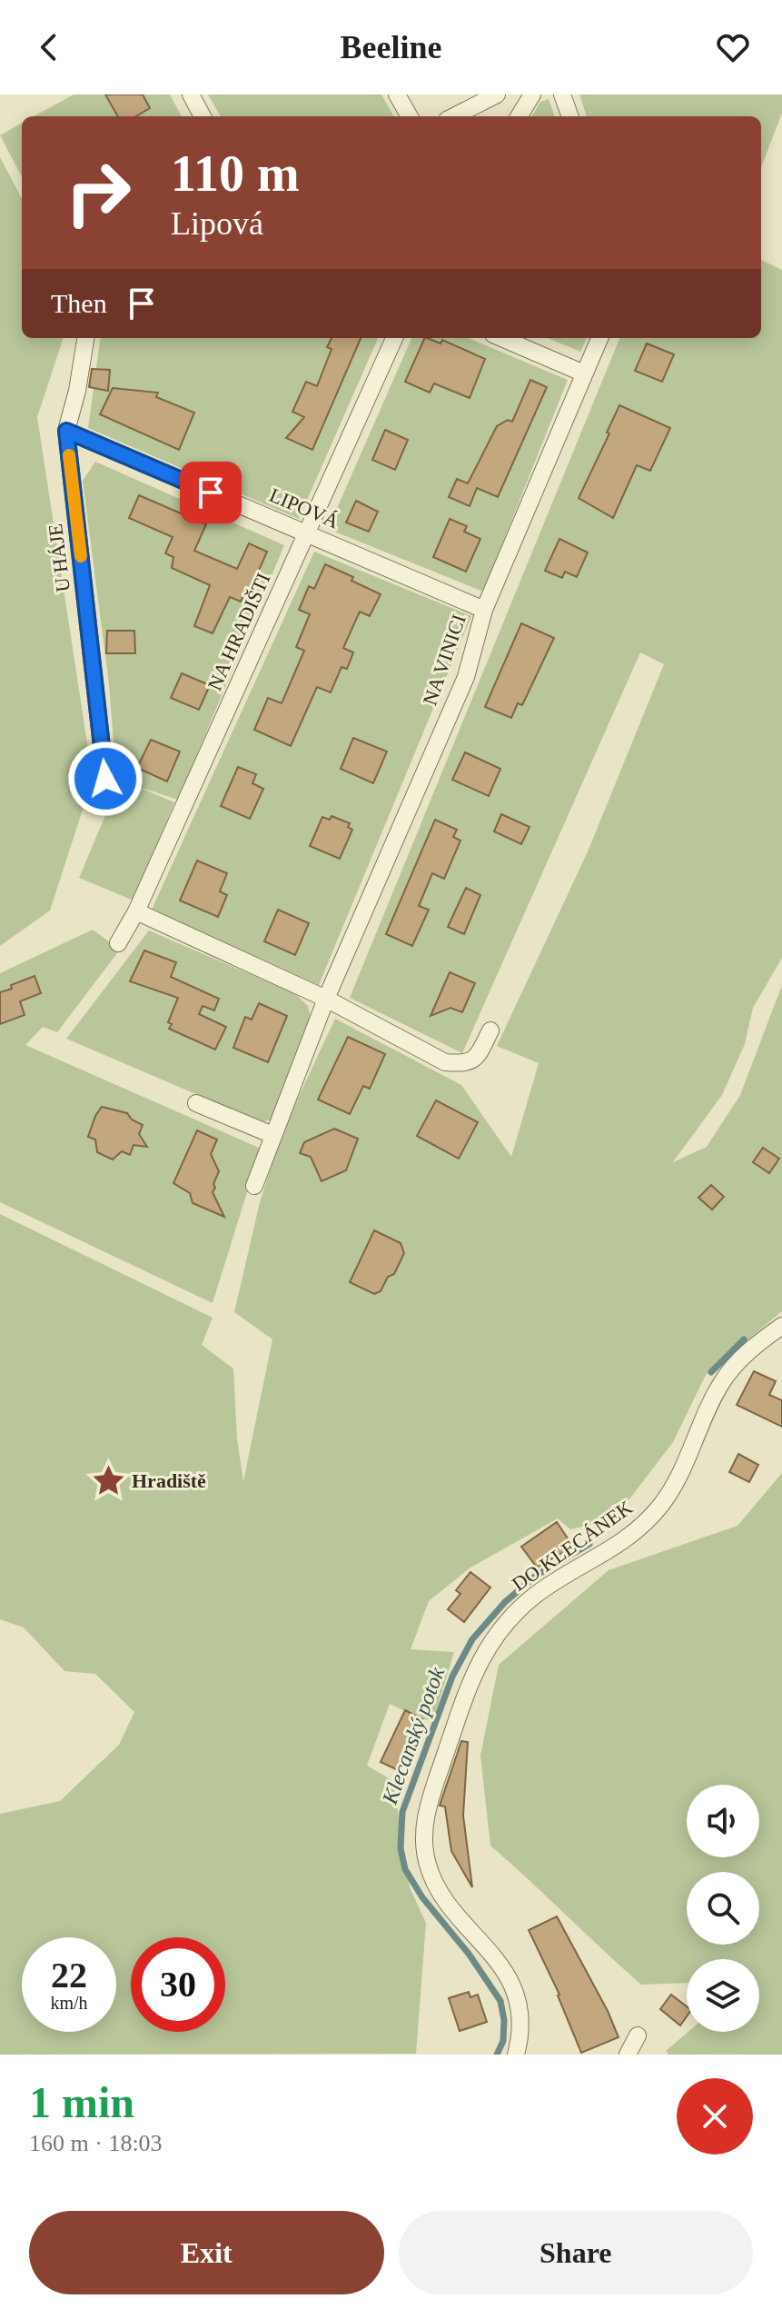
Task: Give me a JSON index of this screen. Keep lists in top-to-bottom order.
{
  "streets": {
    "street": [
      "LIPOVÁ",
      "U HÁJE",
      "NA HRADIŠTI",
      "NA VINICI",
      "DO KLECÁNEK"
    ]
  },
  "crossings": [
    ["LIPOVÁ", "U HÁJE"],
    ["LIPOVÁ", "NA HRADIŠTI"],
    ["LIPOVÁ", "NA VINICI"]
  ],
  "water": ["Klecanský potok"],
  "places": {
    "place": ["Hradiště"]
  },
  "page": {
    "header": "Beeline",
    "turn": ["110 m", "Lipová"],
    "then": "Then",
    "speed": "22 km/h",
    "limit": "30",
    "heading": ["1 min", "160 m · 18:03"],
    "buttons": ["Exit", "Share"]
  }
}
